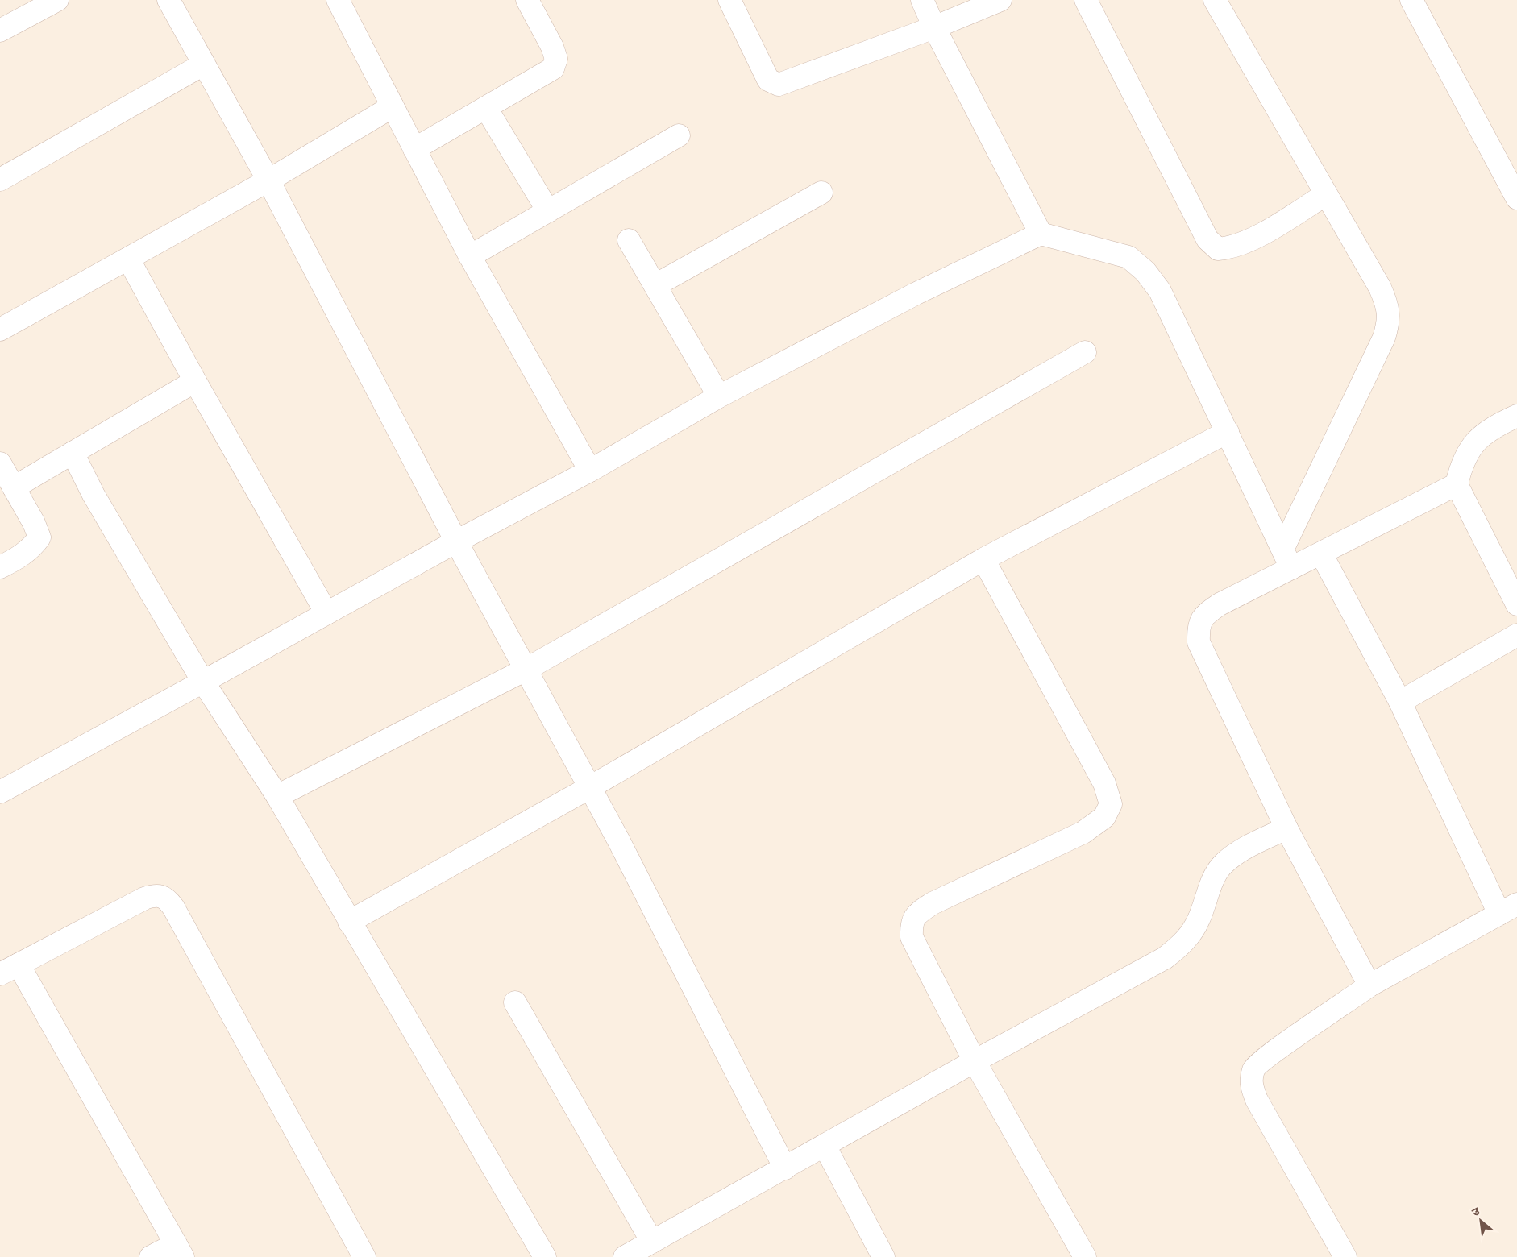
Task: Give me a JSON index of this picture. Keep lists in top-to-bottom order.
{
  "north": "top left"
}
